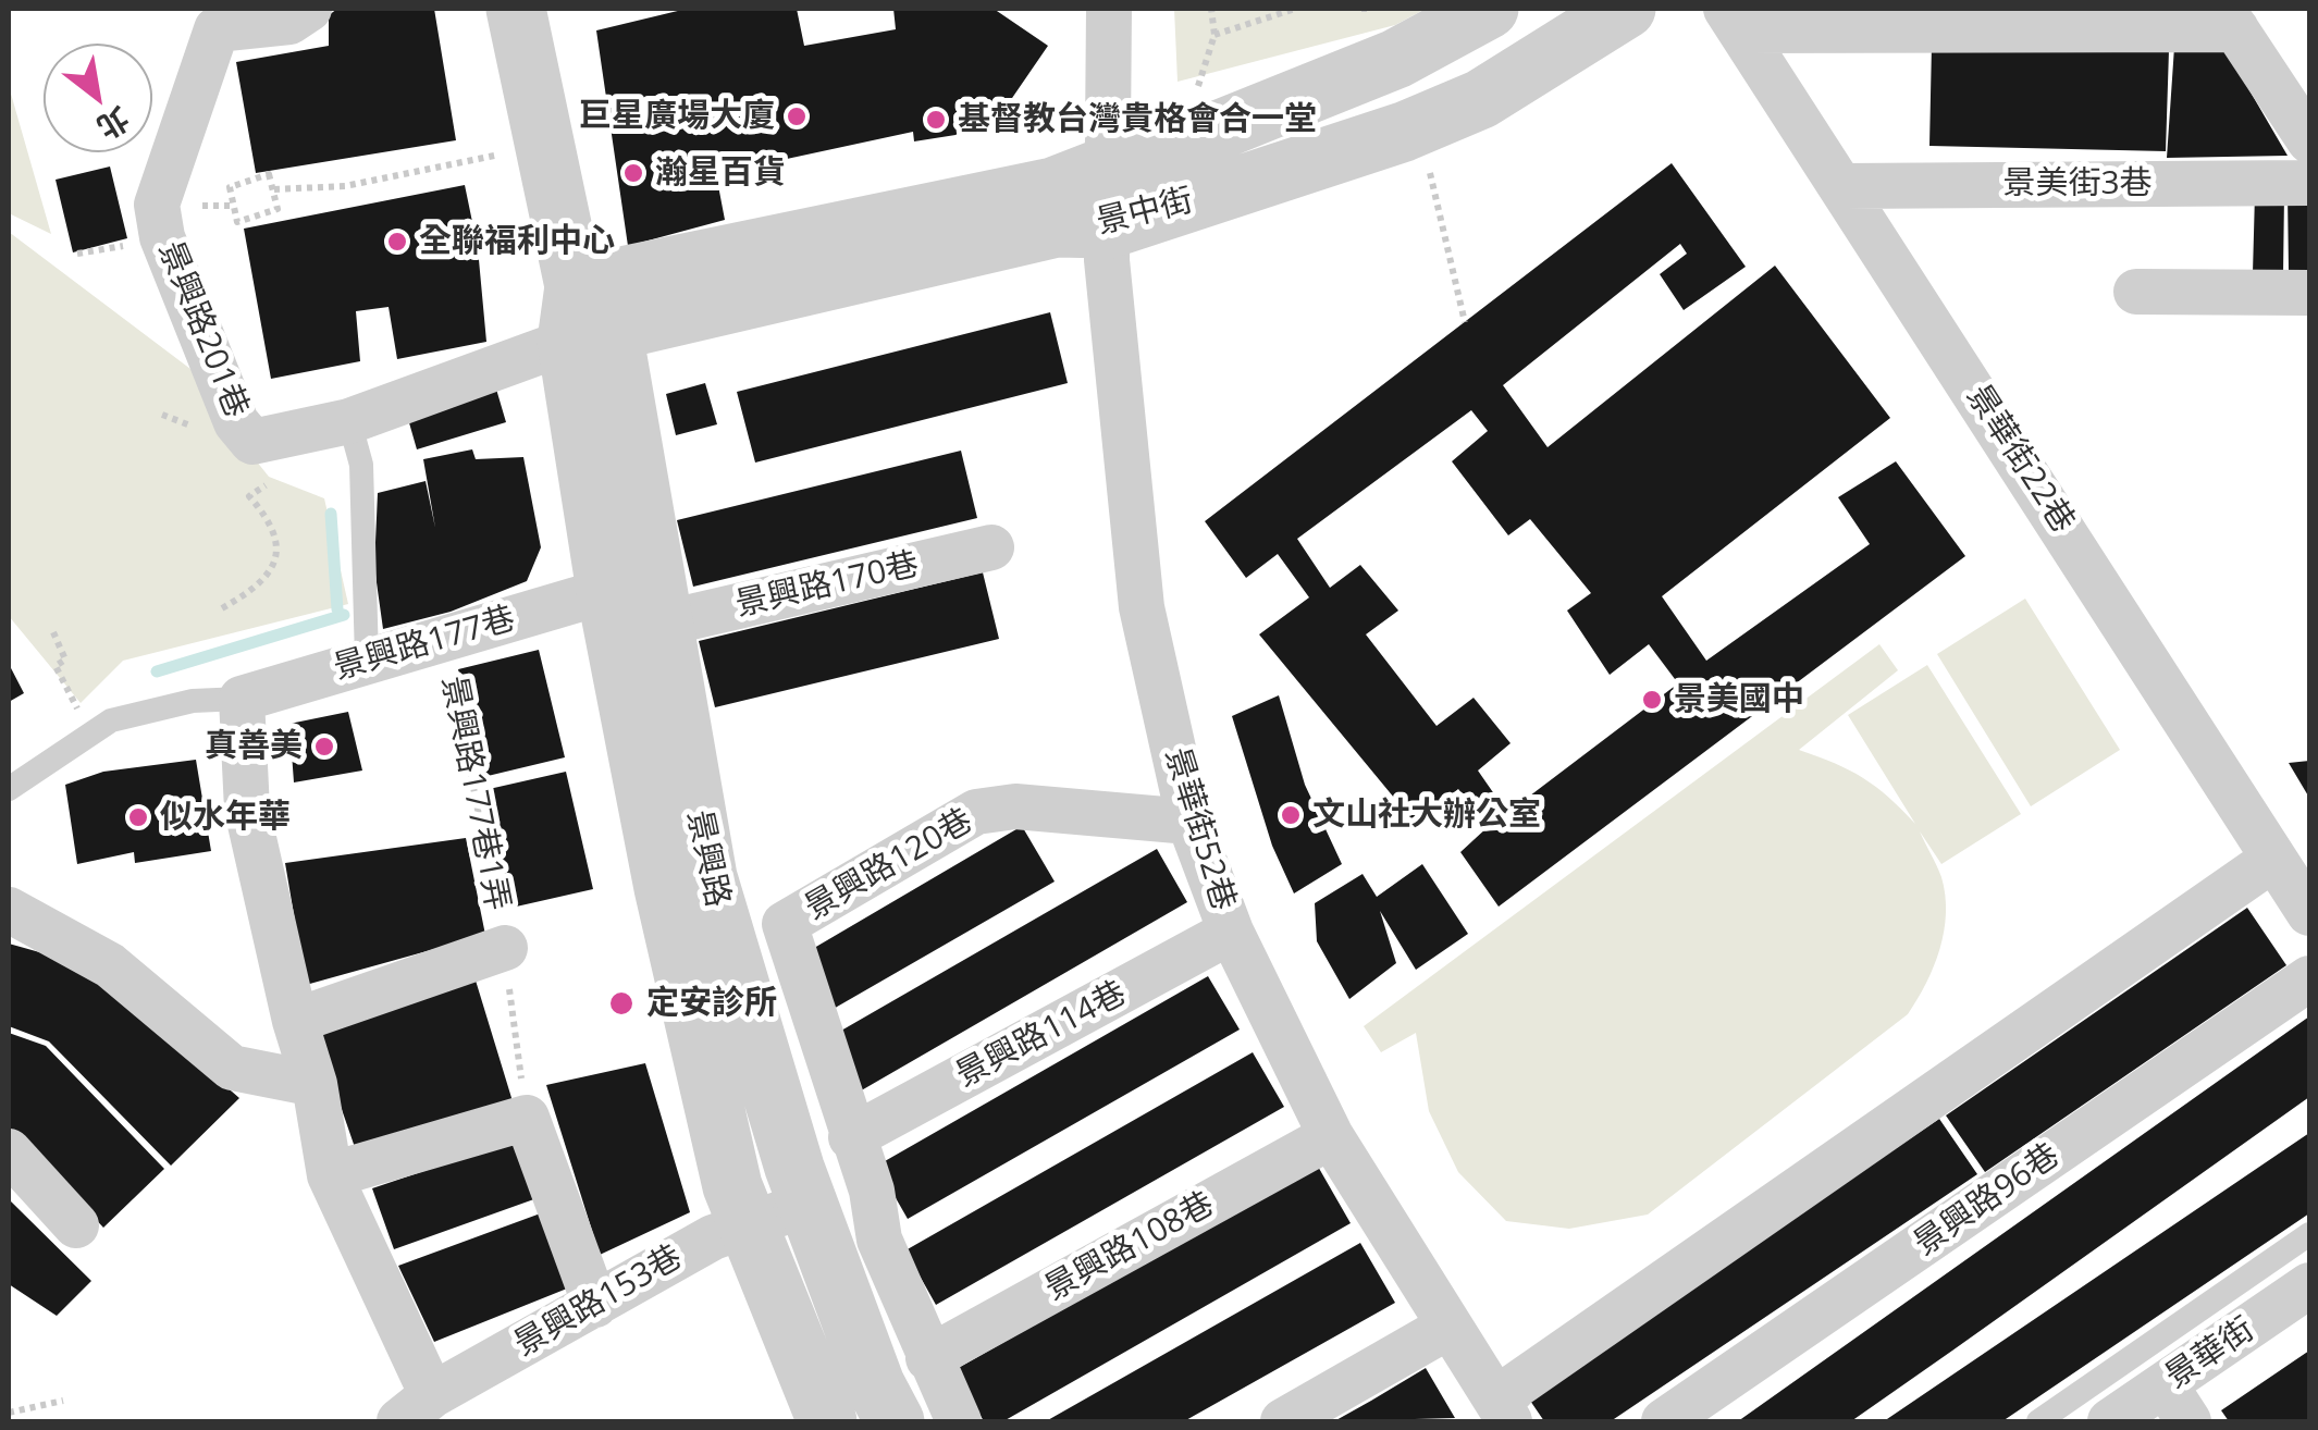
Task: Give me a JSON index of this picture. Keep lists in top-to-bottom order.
{
  "streets": {
    "street": [
      "景美街3巷",
      "景中街",
      "景興路201巷",
      "景華街22巷",
      "景興路170巷",
      "景興路177巷",
      "景興路177巷1弄",
      "景華街52巷",
      "景興路",
      "景興路120巷",
      "景興路114巷",
      "景興路96巷",
      "景興路108巷",
      "景興路153巷",
      "景華街"
    ]
  },
  "crossings": [
    ["景美街3巷", "景華街22巷"],
    ["景中街", "景興路201巷"],
    ["景中街", "景華街52巷"],
    ["景中街", "景興路"],
    ["景興路201巷", "景興路"],
    ["景興路170巷", "景興路"],
    ["景興路177巷", "景興路177巷1弄"],
    ["景興路177巷", "景興路"],
    ["景華街52巷", "景興路120巷"],
    ["景華街52巷", "景興路114巷"],
    ["景華街52巷", "景興路108巷"],
    ["景興路", "景興路153巷"],
    ["景興路120巷", "景興路114巷"]
  ],
  "places": [
    "巨星廣場大廈",
    "基督教台灣貴格會合一堂",
    "瀚星百貨",
    "全聯福利中心",
    "景美國中",
    "真善美",
    "文山社大辦公室",
    "似水年華",
    "定安診所"
  ],
  "north": "bottom right"
}
